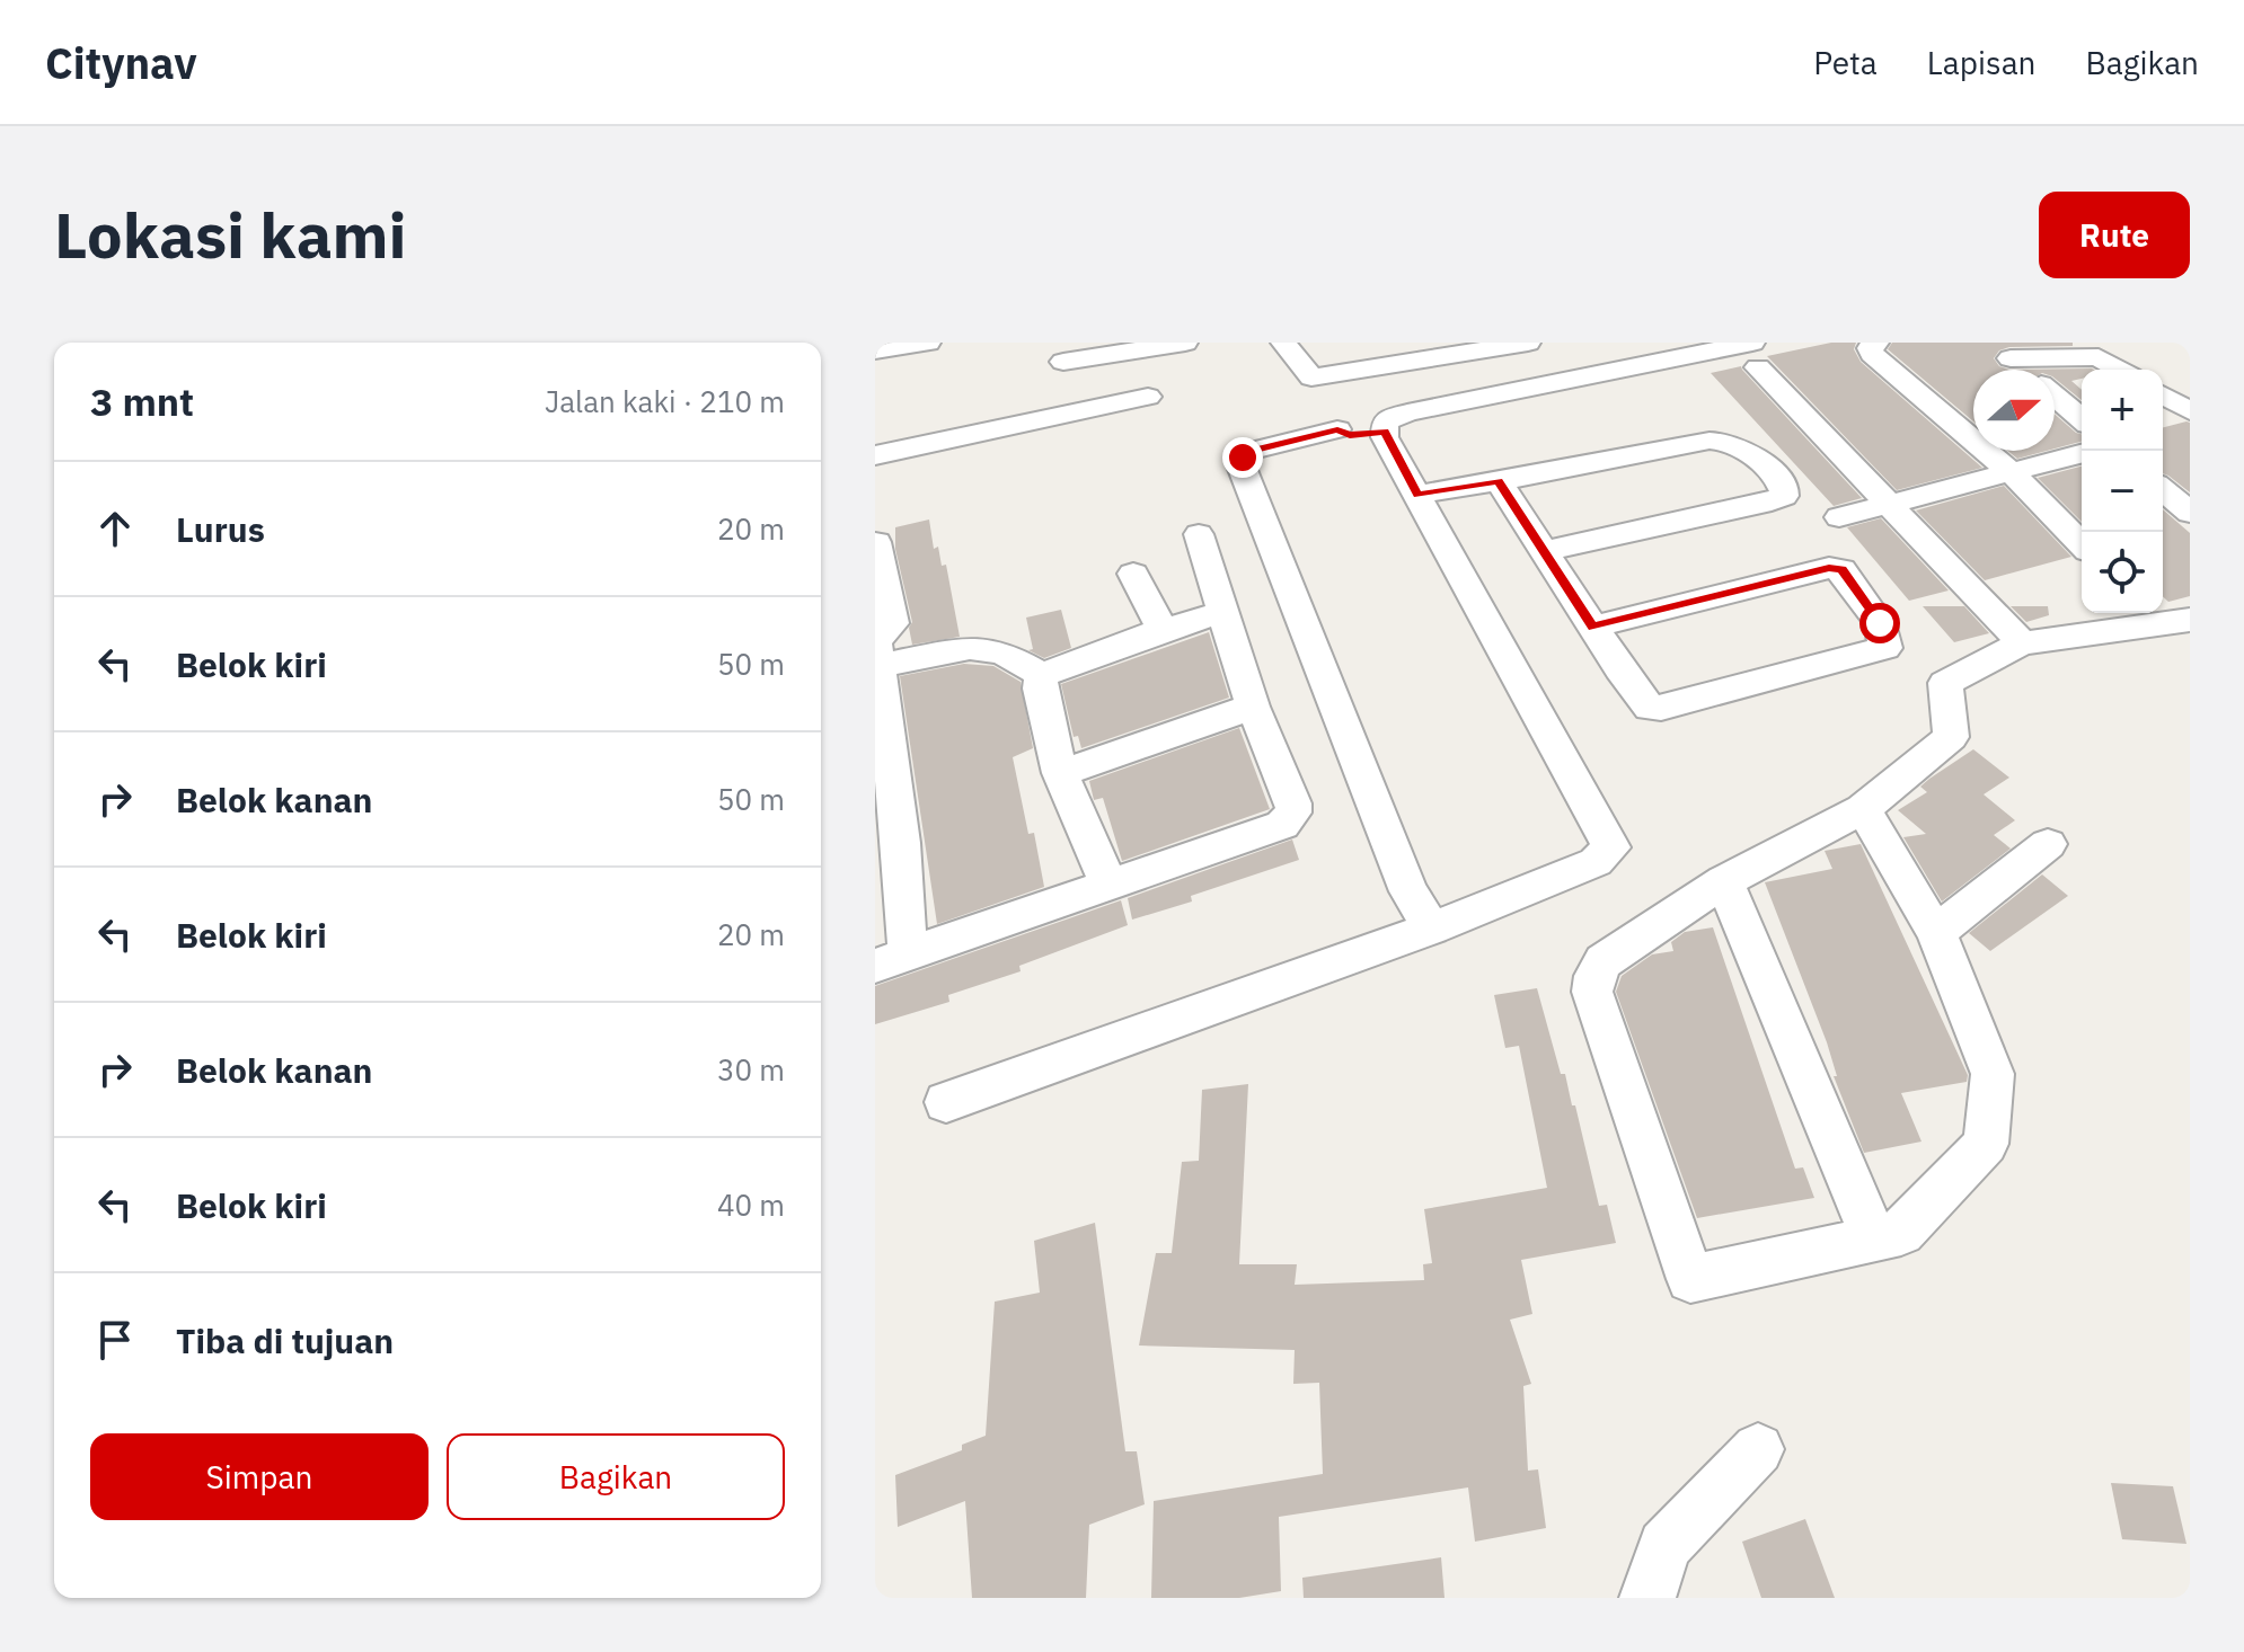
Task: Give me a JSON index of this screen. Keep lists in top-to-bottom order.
{
  "north": "right",
  "page": {
    "header": "Citynav",
    "nav": ["Peta", "Lapisan", "Bagikan"],
    "buttons": [
      "Rute",
      ["Simpan", "Bagikan"]
    ],
    "title": "Lokasi kami",
    "heading": ["3 mnt", "Jalan kaki · 210 m"],
    "map_buttons": ["+", "−"],
    "list": [
      ["Lurus", "20 m"],
      ["Belok kiri", "50 m"],
      ["Belok kanan", "50 m"],
      ["Belok kiri", "20 m"],
      ["Belok kanan", "30 m"],
      ["Belok kiri", "40 m"],
      "Tiba di tujuan"
    ]
  }
}
